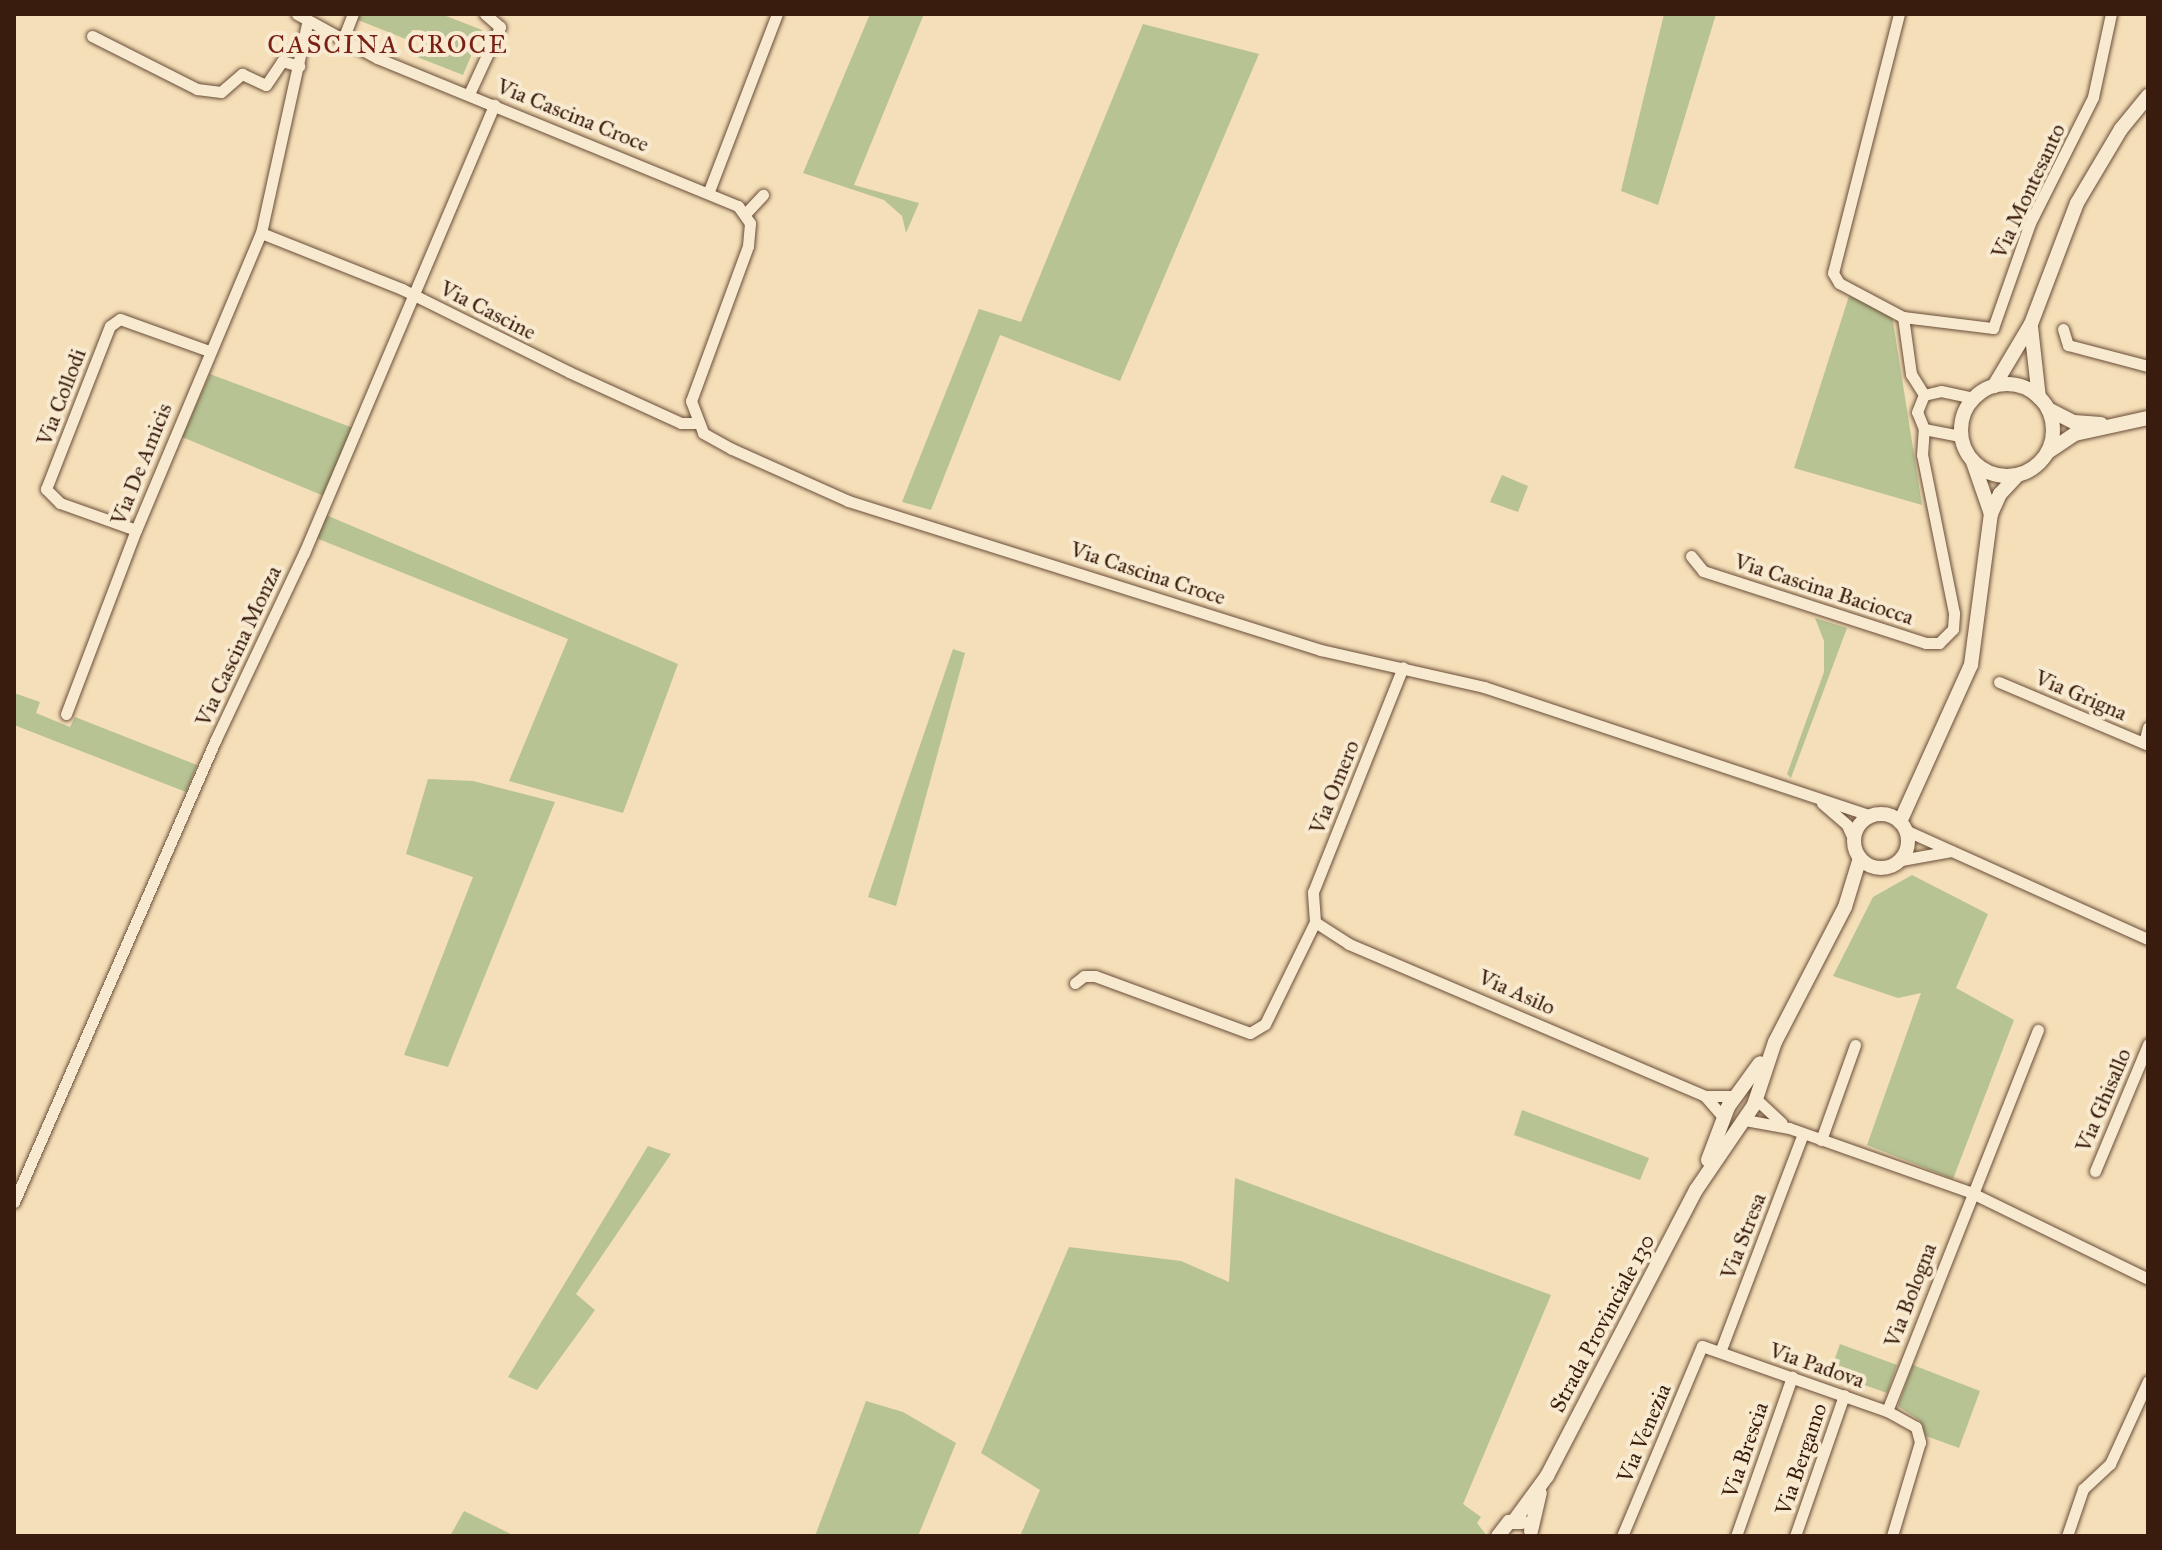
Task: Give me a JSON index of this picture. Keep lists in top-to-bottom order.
{
  "streets": {
    "street": [
      "Via Cascina Croce",
      "Via Montesanto",
      "Via Cascine",
      "Via Collodi",
      "Via De Amicis",
      "Via Cascina Baciocca",
      "Via Cascina Monza",
      "Via Grigna",
      "Via Omero",
      "Via Asilo",
      "Via Ghisallo",
      "Via Stresa",
      "Via Bologna",
      "Strada Provinciale 130",
      "Via Padova",
      "Via Venezia",
      "Via Brescia",
      "Via Bergamo"
    ]
  },
  "crossings": [
    ["Via Cascina Croce", "Via Cascine"],
    ["Via Cascina Croce", "Via De Amicis"],
    ["Via Cascina Croce", "Via Cascina Monza"],
    ["Via Cascina Croce", "Via Omero"],
    ["Via Cascina Croce", "Strada Provinciale 130"],
    ["Via Cascine", "Via De Amicis"],
    ["Via Cascine", "Via Cascina Monza"],
    ["Via Collodi", "Via De Amicis"],
    ["Via Omero", "Via Asilo"],
    ["Via Asilo", "Strada Provinciale 130"],
    ["Via Stresa", "Via Padova"],
    ["Via Bologna", "Via Padova"],
    ["Via Padova", "Via Venezia"],
    ["Via Padova", "Via Brescia"],
    ["Via Padova", "Via Bergamo"]
  ],
  "districts": ["CASCINA CROCE"]
}
